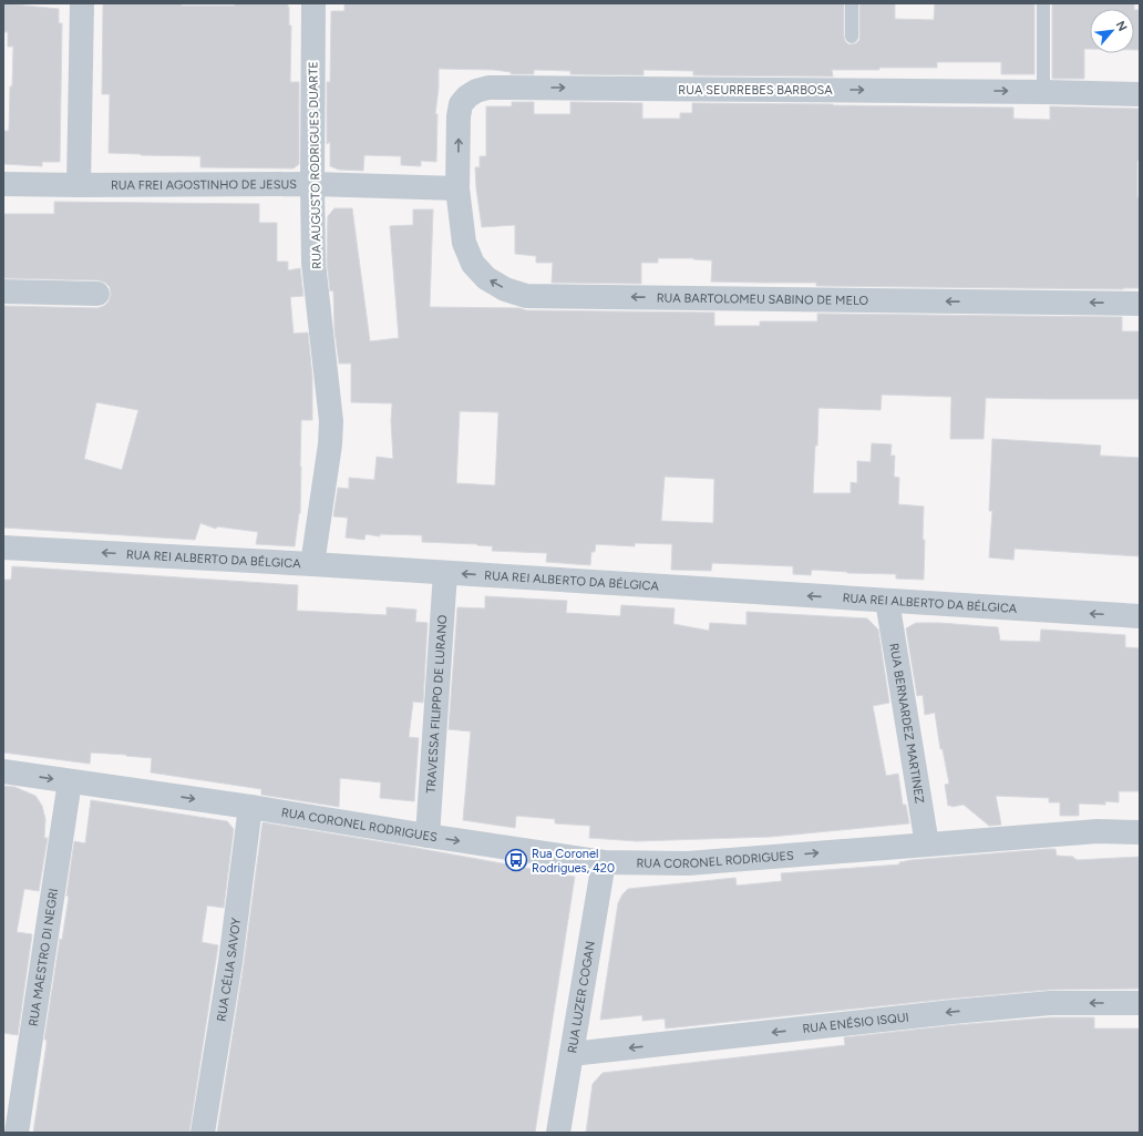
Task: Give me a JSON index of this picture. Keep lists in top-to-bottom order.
{
  "streets": {
    "street": [
      "RUA SEURREBES BARBOSA",
      "RUA AUGUSTO RODRIGUES DUARTE",
      "RUA FREI AGOSTINHO DE JESUS",
      "RUA BARTOLOMEU SABINO DE MELO",
      "RUA REI ALBERTO DA BÉLGICA",
      "TRAVESSA FILIPPO DE LURANO",
      "RUA BERNARDEZ MARTINEZ",
      "RUA CORONEL RODRIGUES",
      "RUA MAESTRO DI NEGRI",
      "RUA CÉLIA SAVOY",
      "RUA LUZER COGAN",
      "RUA ENÉSIO ISQUI"
    ]
  },
  "crossings": [
    ["RUA SEURREBES BARBOSA", "RUA FREI AGOSTINHO DE JESUS"],
    ["RUA SEURREBES BARBOSA", "RUA BARTOLOMEU SABINO DE MELO"],
    ["RUA AUGUSTO RODRIGUES DUARTE", "RUA FREI AGOSTINHO DE JESUS"],
    ["RUA AUGUSTO RODRIGUES DUARTE", "RUA REI ALBERTO DA BÉLGICA"],
    ["RUA FREI AGOSTINHO DE JESUS", "RUA BARTOLOMEU SABINO DE MELO"],
    ["RUA REI ALBERTO DA BÉLGICA", "TRAVESSA FILIPPO DE LURANO"],
    ["RUA REI ALBERTO DA BÉLGICA", "RUA BERNARDEZ MARTINEZ"],
    ["TRAVESSA FILIPPO DE LURANO", "RUA CORONEL RODRIGUES"],
    ["RUA BERNARDEZ MARTINEZ", "RUA CORONEL RODRIGUES"],
    ["RUA CORONEL RODRIGUES", "RUA MAESTRO DI NEGRI"],
    ["RUA CORONEL RODRIGUES", "RUA CÉLIA SAVOY"],
    ["RUA CORONEL RODRIGUES", "RUA LUZER COGAN"],
    ["RUA LUZER COGAN", "RUA ENÉSIO ISQUI"]
  ],
  "one_way": [
    "RUA SEURREBES BARBOSA",
    "RUA BARTOLOMEU SABINO DE MELO",
    "RUA REI ALBERTO DA BÉLGICA",
    "RUA CORONEL RODRIGUES",
    "RUA ENÉSIO ISQUI"
  ],
  "places": {
    "bus stop": ["Rua Coronel Rodrigues, 420"]
  },
  "north": "top right"
}
